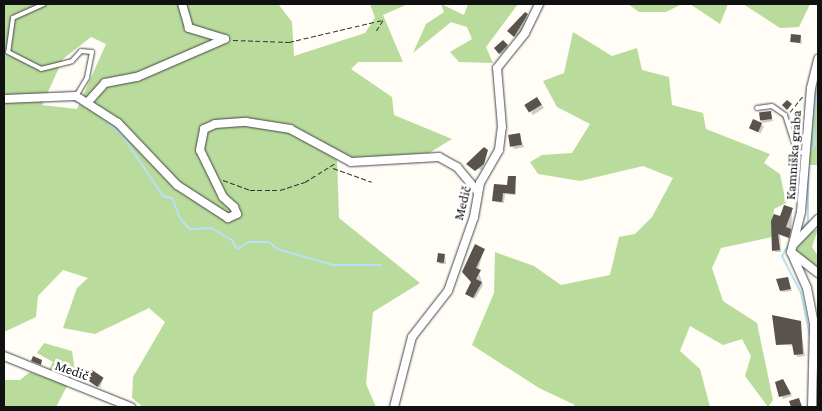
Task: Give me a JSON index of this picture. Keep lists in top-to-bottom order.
{
  "streets": {
    "street": ["Kamniška graba", "Medič"]
  }
}
